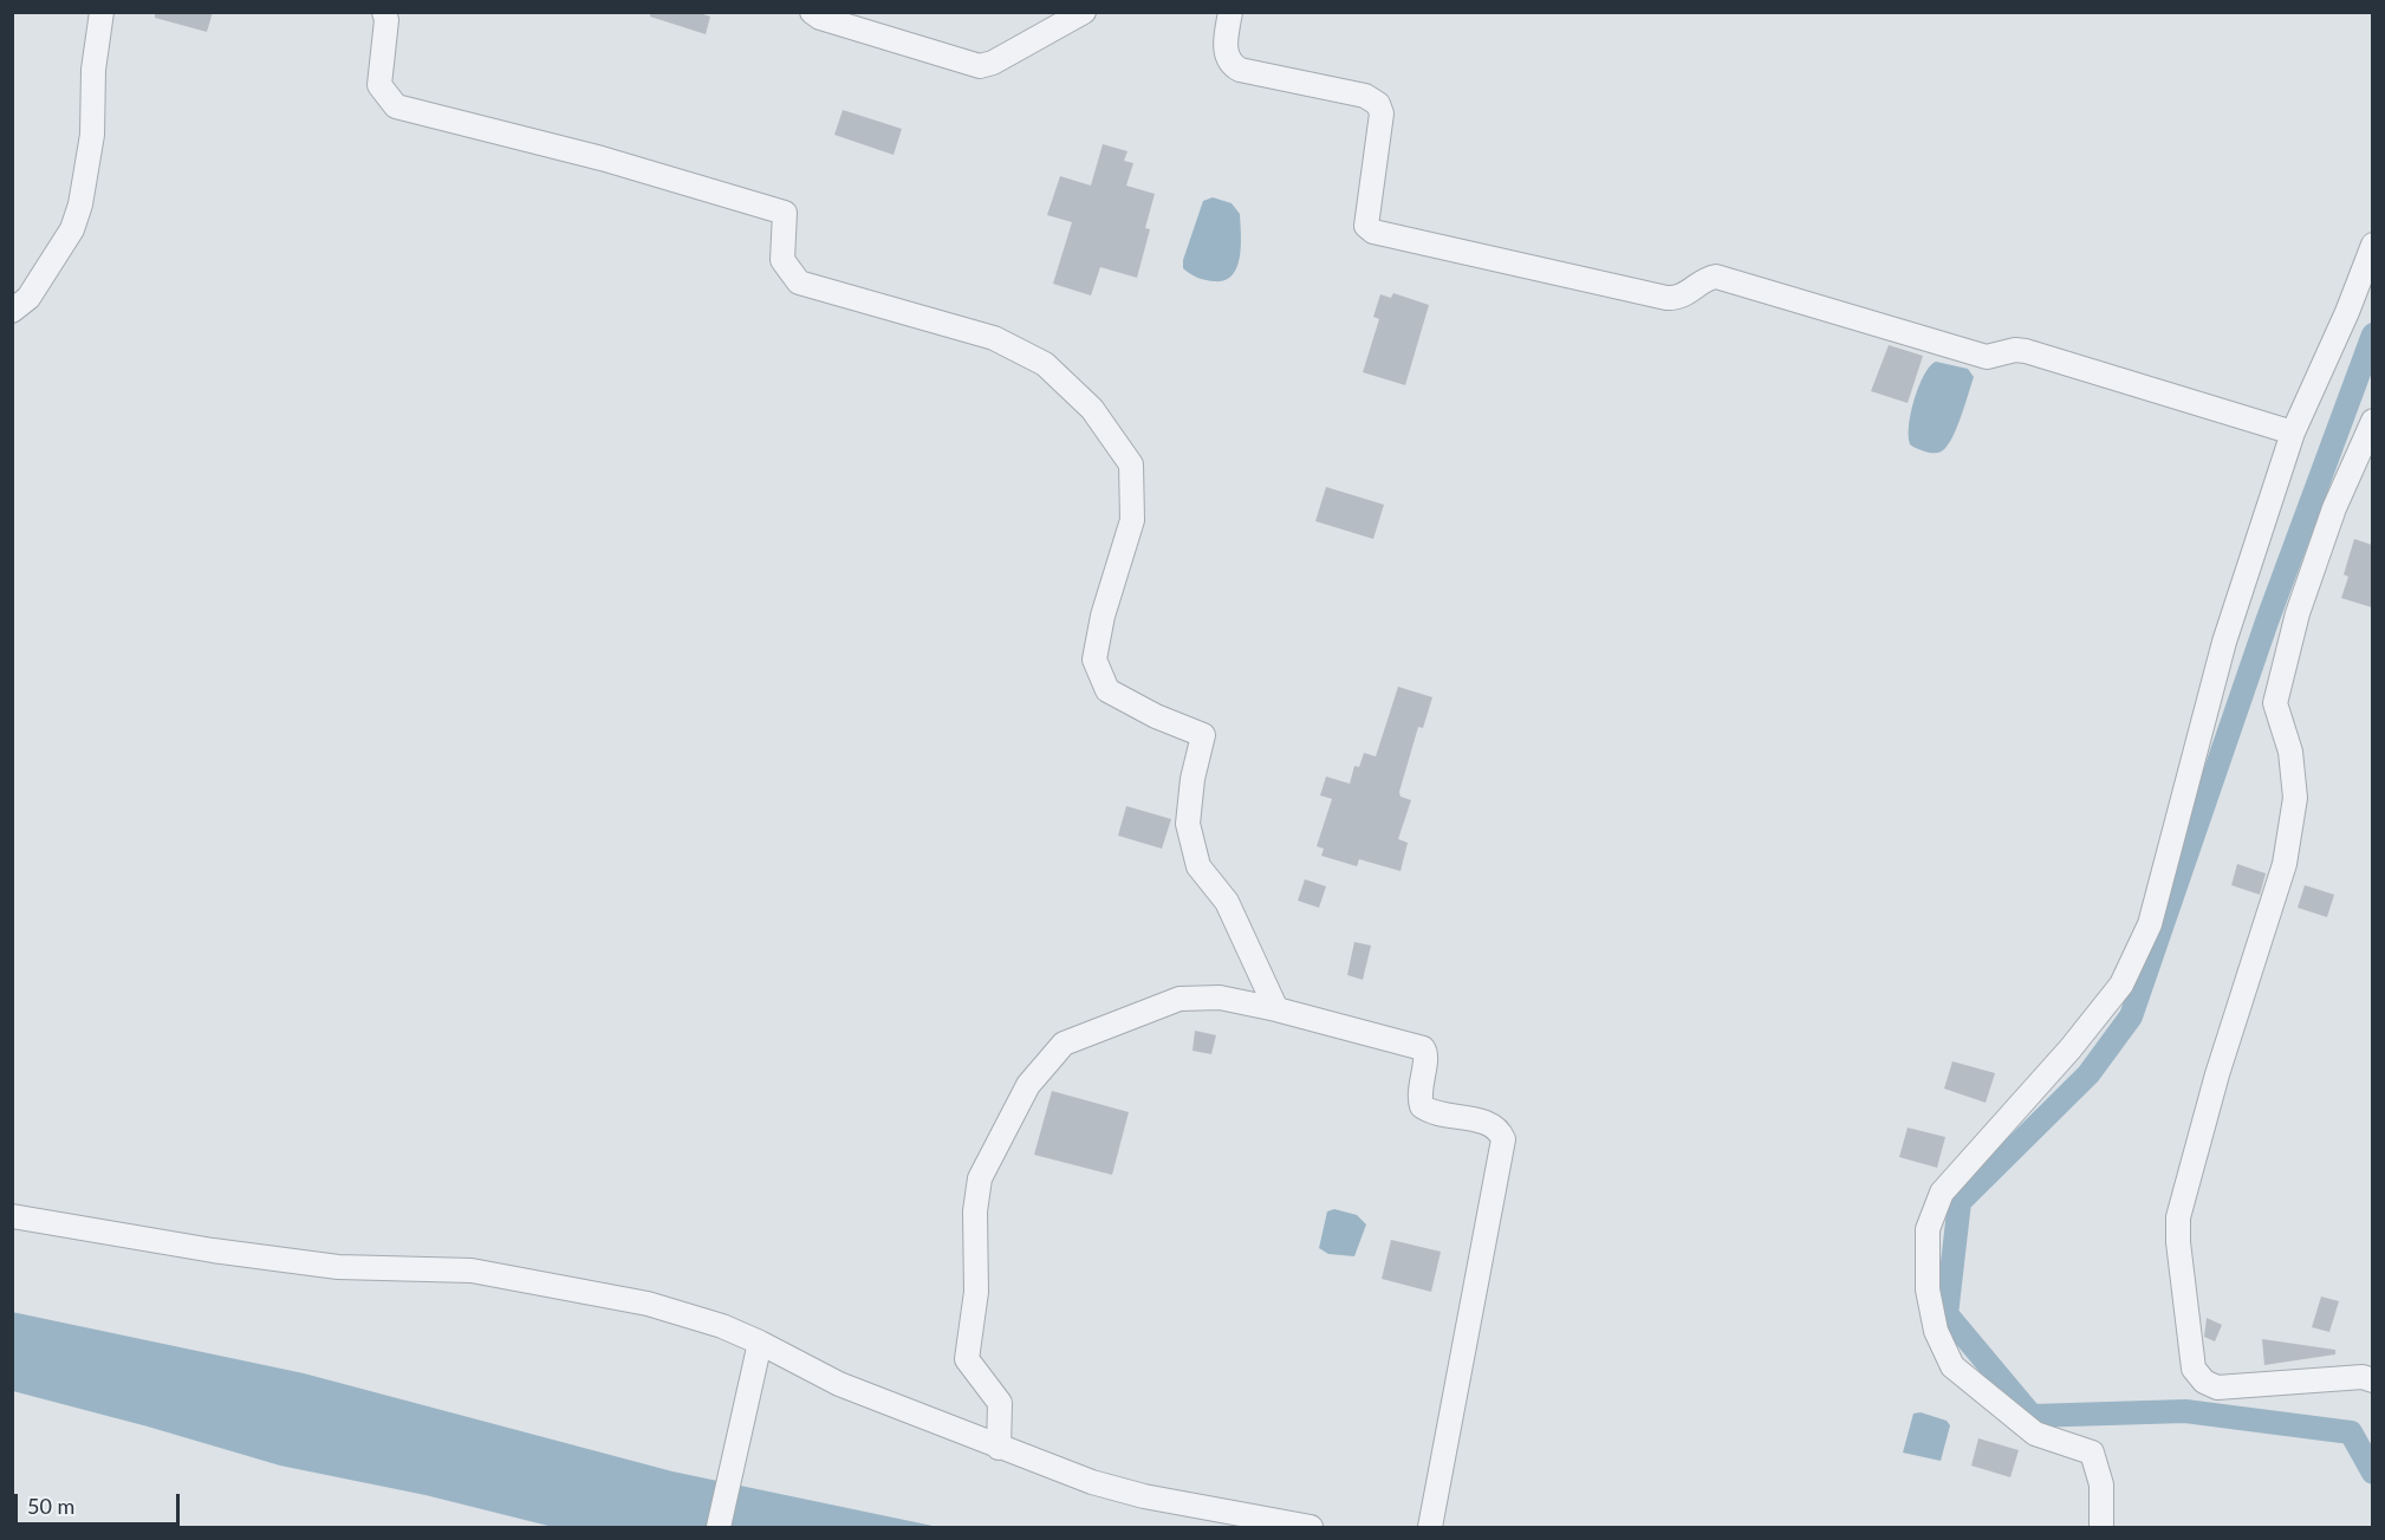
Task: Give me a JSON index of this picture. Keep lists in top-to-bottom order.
{
  "scale_bar": "50 m"
}
